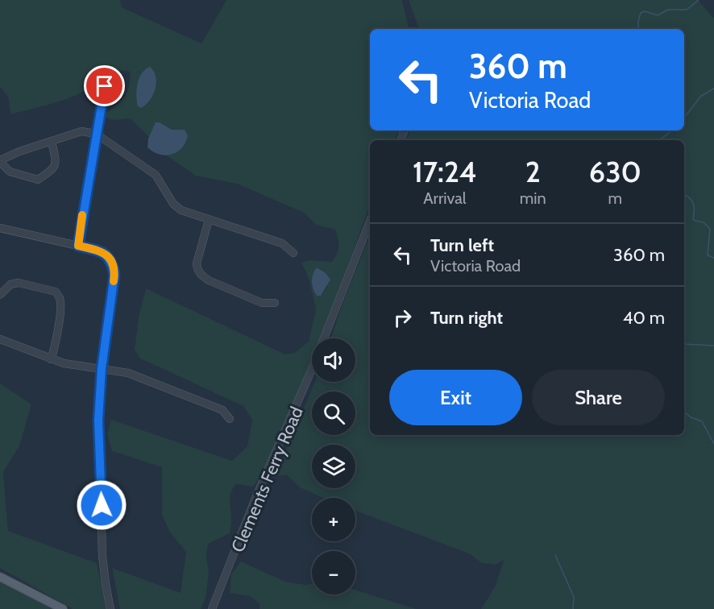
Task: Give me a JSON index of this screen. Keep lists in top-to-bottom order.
{
  "streets": {
    "street": ["Clements Ferry Road"]
  },
  "page": {
    "turn": ["360 m", "Victoria Road"],
    "eta": [
      "17:24",
      "Arrival",
      "2",
      "min",
      "630",
      "m"
    ],
    "list": [
      {
        "name": "Turn left",
        "note": "Victoria Road",
        "value": "360 m"
      },
      {
        "name": "Turn right",
        "value": "40 m"
      }
    ],
    "map_buttons": ["+", "−"],
    "buttons": ["Exit", "Share"]
  }
}
